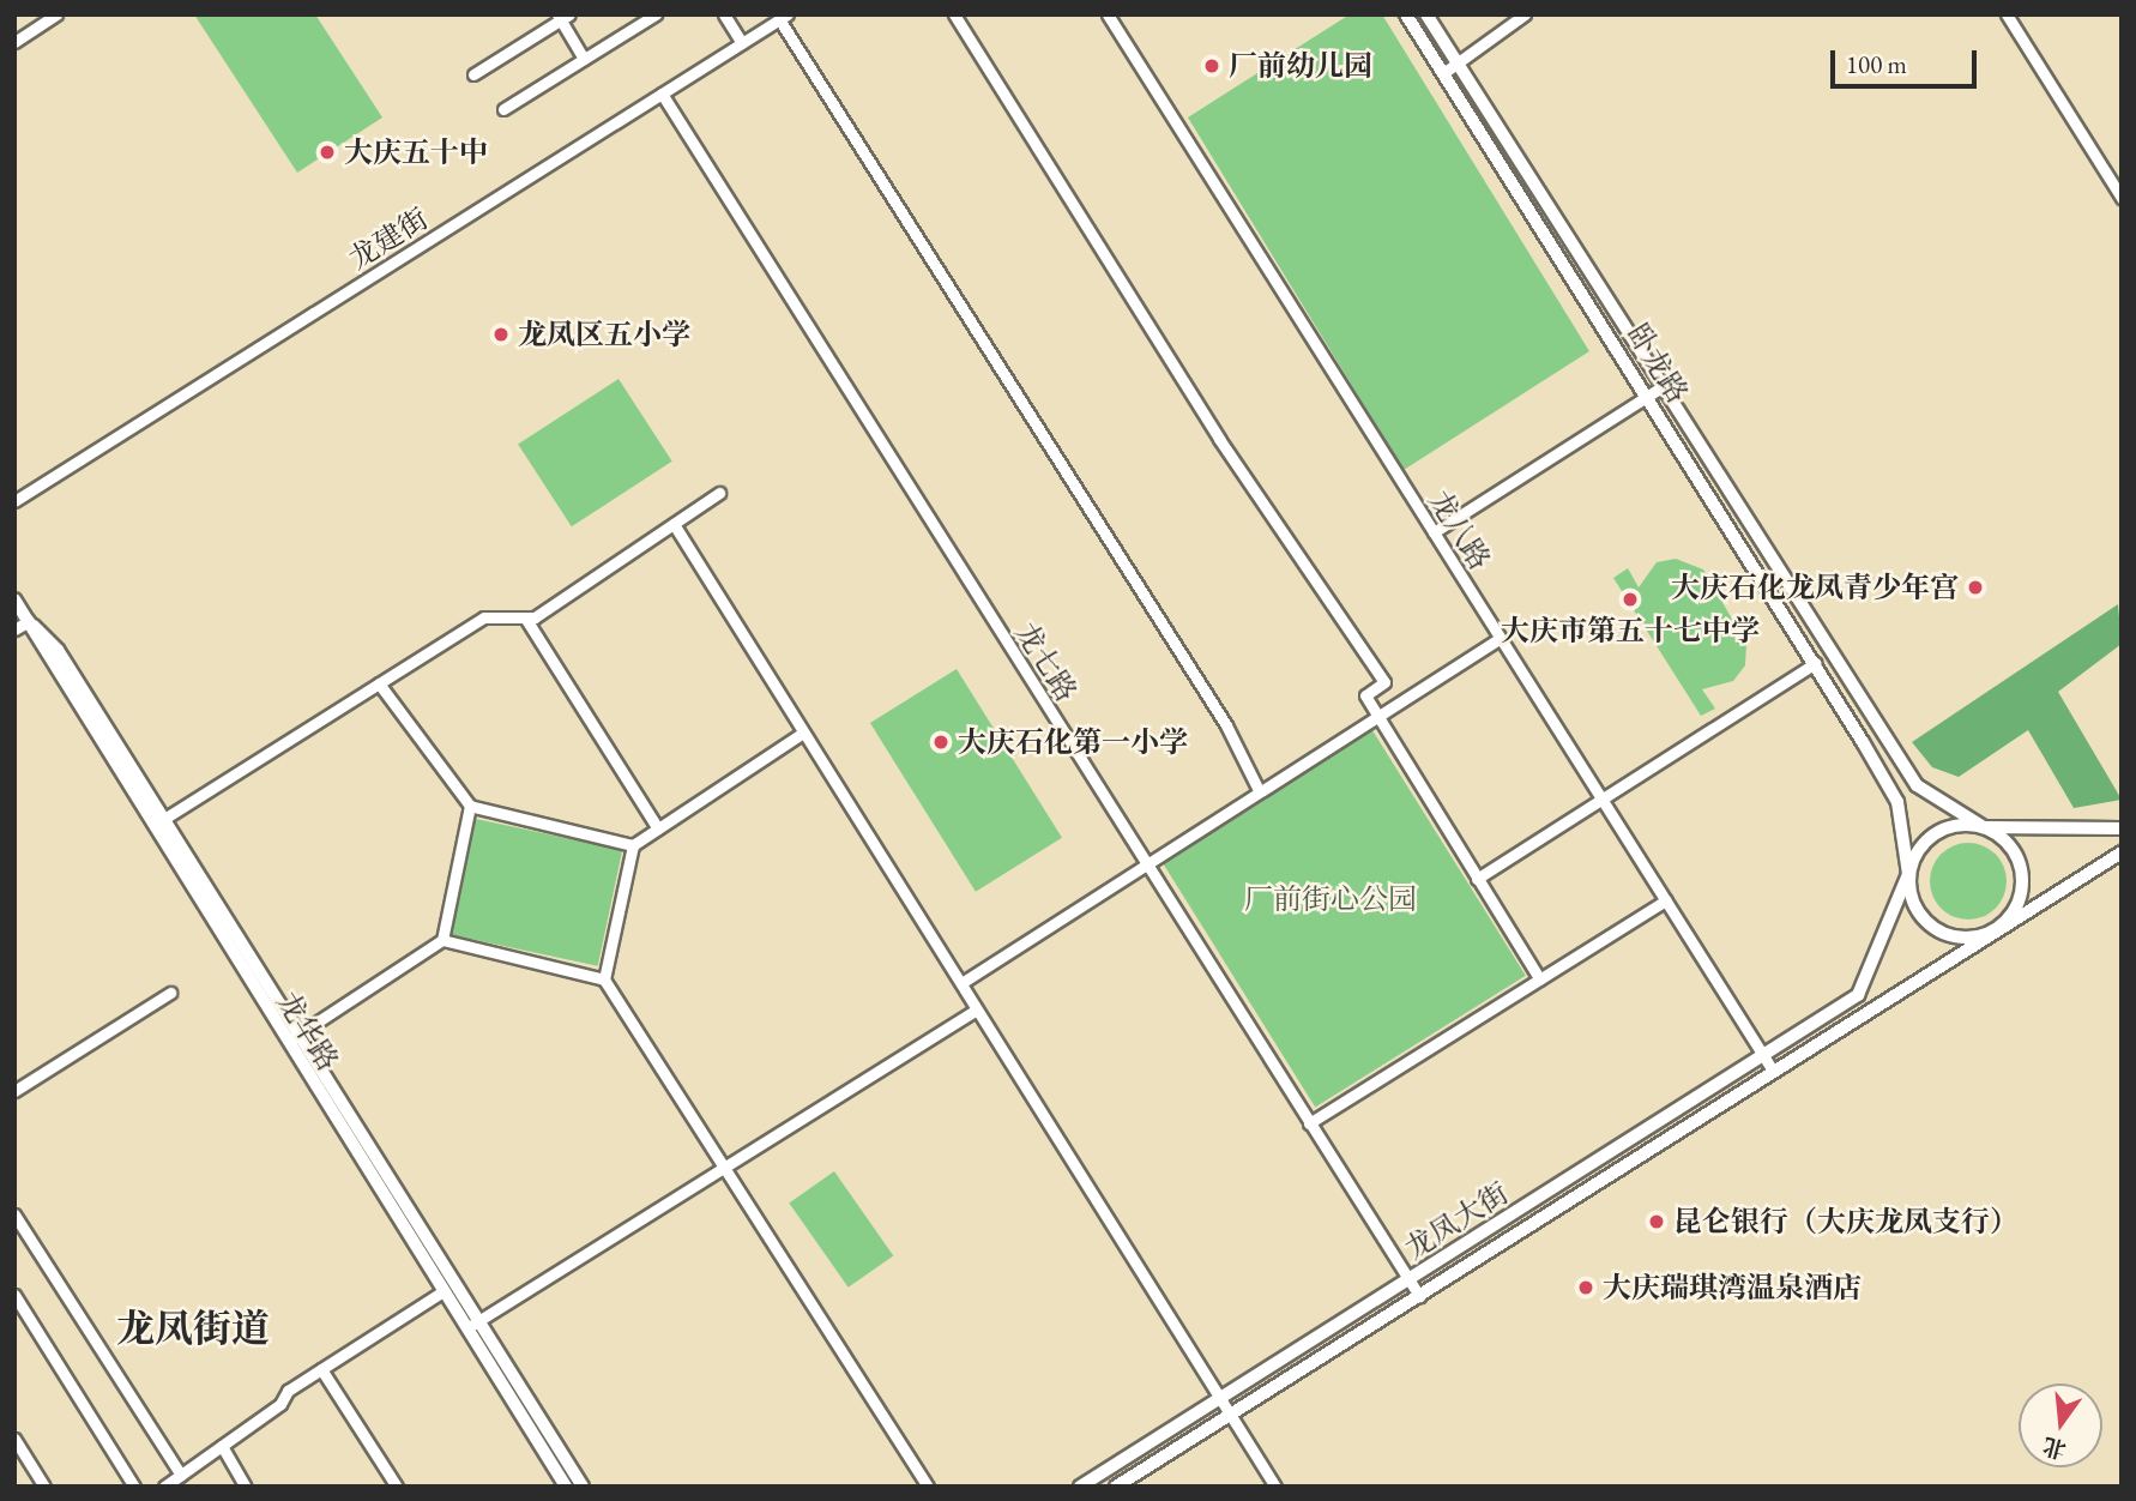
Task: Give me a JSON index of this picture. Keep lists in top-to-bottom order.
{
  "streets": {
    "main road": ["卧龙路", "龙华路", "龙凤大街"],
    "street": ["龙建街", "龙八路", "龙七路"]
  },
  "crossings": [
    ["龙建街", "龙七路"],
    ["卧龙路", "龙凤大街"],
    ["龙八路", "龙凤大街"],
    ["龙七路", "龙凤大街"]
  ],
  "districts": ["龙凤街道"],
  "parks": ["厂前街心公园"],
  "places": [
    "厂前幼儿园",
    "大庆五十中",
    "龙凤区五小学",
    "大庆石化龙凤青少年宫",
    "大庆市第五十七中学",
    "大庆石化第一小学",
    "昆仑银行（大庆龙凤支行）",
    "大庆瑞琪湾温泉酒店"
  ],
  "scale_bar": "100 m",
  "north": "bottom"
}
